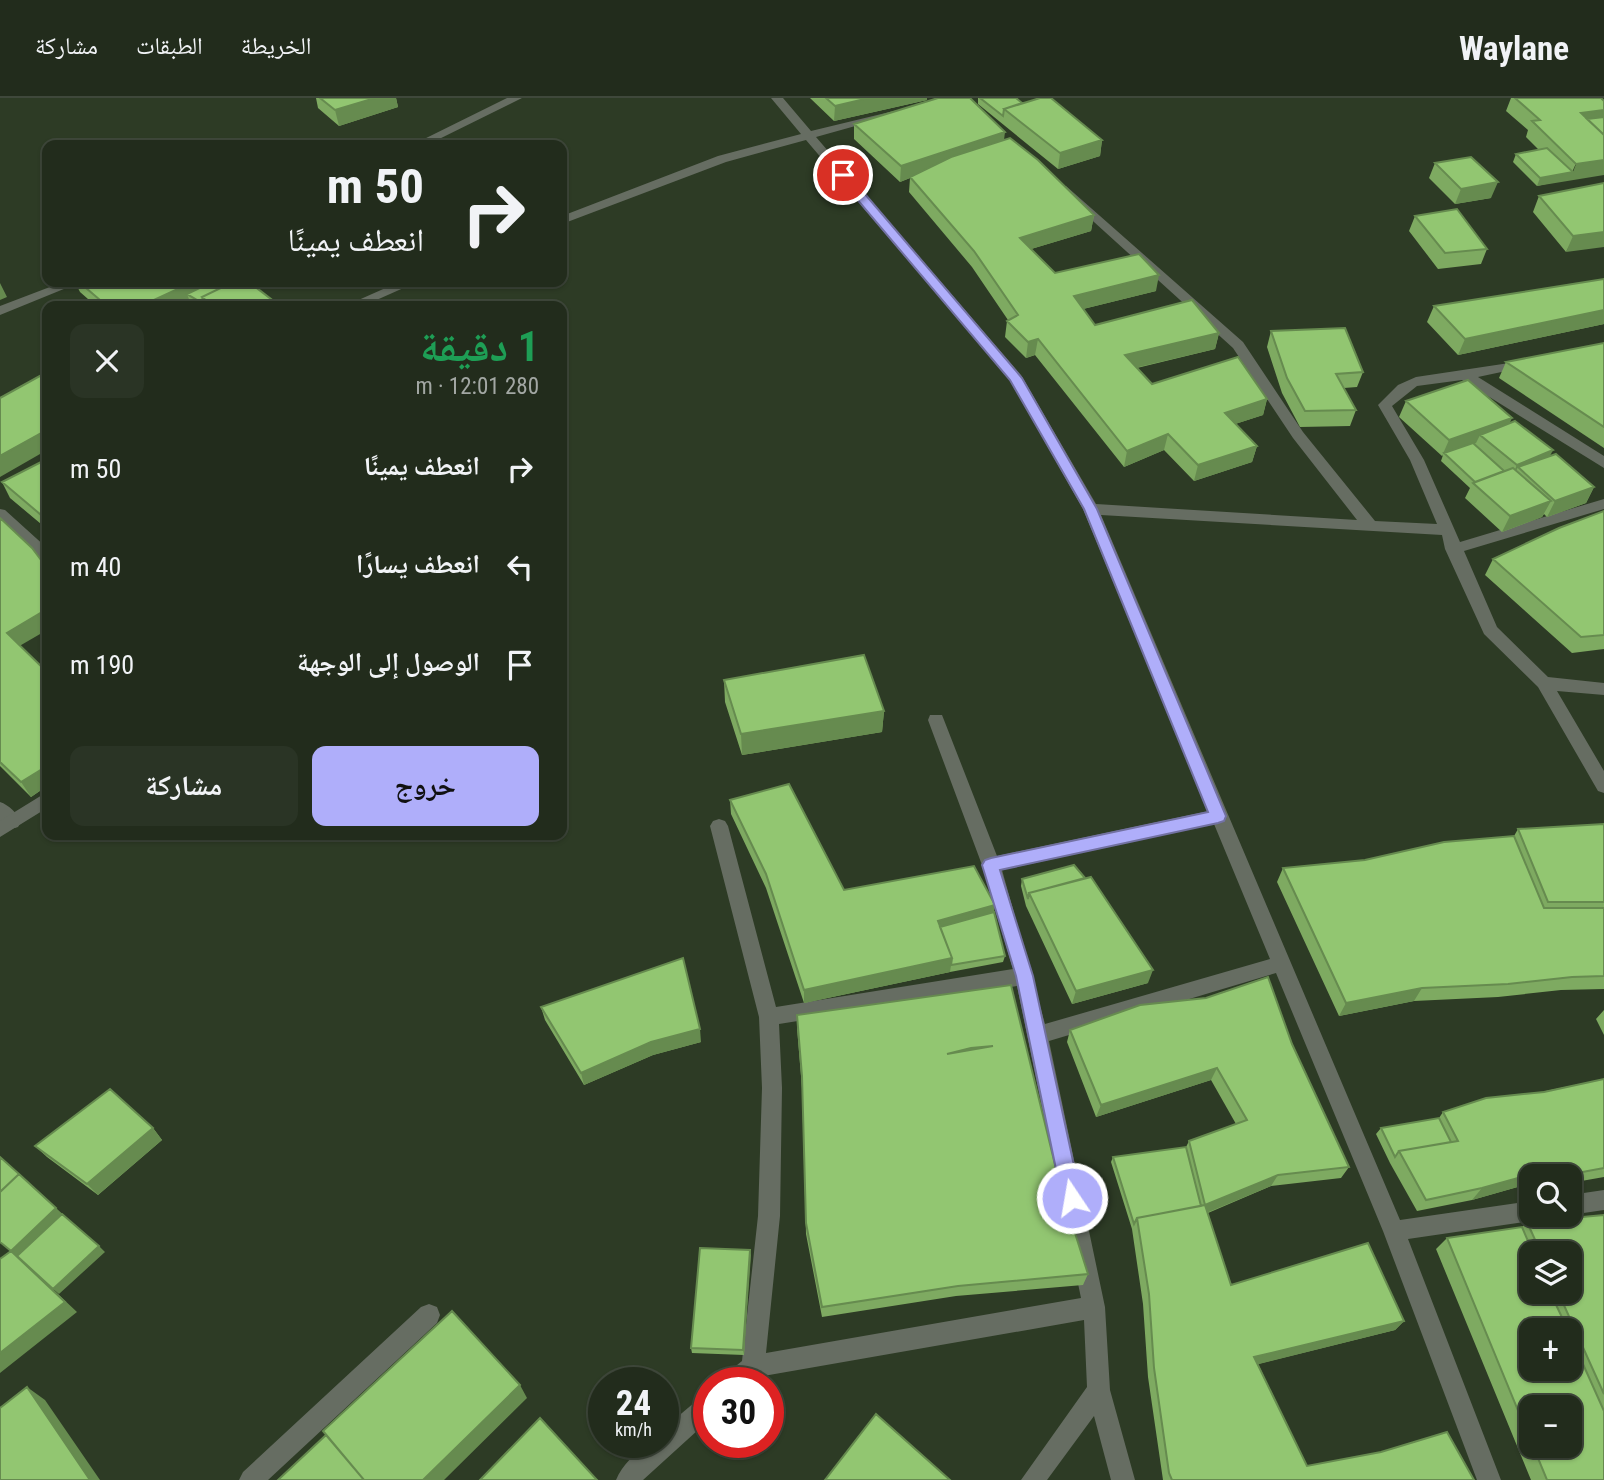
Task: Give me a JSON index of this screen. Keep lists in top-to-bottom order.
{
  "page": {
    "header": "Waylane",
    "nav": ["الخريطة", "الطبقات", "مشاركة"],
    "turn": ["50 m", "انعطف يمينًا"],
    "heading": ["1 دقيقة", "280 m · 12:01"],
    "list": [
      {
        "name": "انعطف يمينًا",
        "value": "50 m"
      },
      {
        "name": "انعطف يسارًا",
        "value": "40 m"
      },
      {
        "name": "الوصول إلى الوجهة",
        "value": "190 m"
      }
    ],
    "buttons": ["خروج", "مشاركة"],
    "map_buttons": ["+", "−"],
    "speed": "24 km/h",
    "limit": "30"
  }
}
